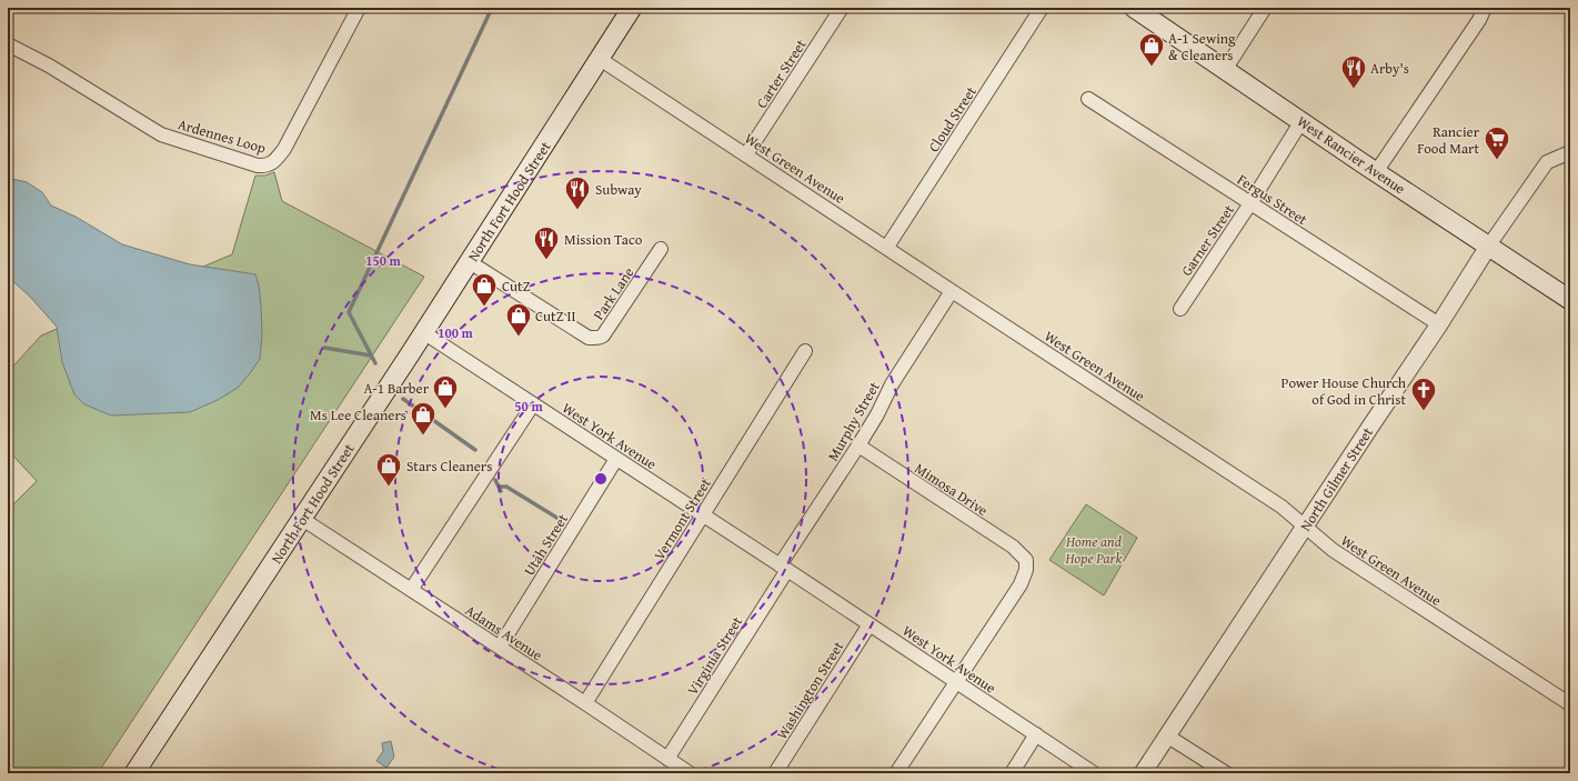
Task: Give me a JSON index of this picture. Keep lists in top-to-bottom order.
{
  "streets": {
    "main road": ["West Rancier Avenue", "North Fort Hood Street"],
    "street": [
      "Carter Street",
      "Cloud Street",
      "Ardennes Loop",
      "West Green Avenue",
      "Fergus Street",
      "Garner Street",
      "Park Lane",
      "Murphy Street",
      "West York Avenue",
      "North Gilmer Street",
      "Mimosa Drive",
      "Vermont Street",
      "Utah Street",
      "Adams Avenue",
      "Virginia Street",
      "Washington Street"
    ]
  },
  "crossings": [
    ["Carter Street", "West Green Avenue"],
    ["Cloud Street", "West Green Avenue"],
    ["West Rancier Avenue", "Garner Street"],
    ["West Rancier Avenue", "North Gilmer Street"],
    ["West Green Avenue", "North Fort Hood Street"],
    ["West Green Avenue", "Murphy Street"],
    ["West Green Avenue", "North Gilmer Street"],
    ["Fergus Street", "Garner Street"],
    ["Fergus Street", "North Gilmer Street"],
    ["North Fort Hood Street", "Park Lane"],
    ["North Fort Hood Street", "West York Avenue"],
    ["North Fort Hood Street", "Adams Avenue"],
    ["Murphy Street", "West York Avenue"],
    ["Murphy Street", "Mimosa Drive"],
    ["Murphy Street", "Virginia Street"],
    ["West York Avenue", "Mimosa Drive"],
    ["West York Avenue", "Vermont Street"],
    ["West York Avenue", "Utah Street"],
    ["West York Avenue", "Virginia Street"],
    ["West York Avenue", "Washington Street"],
    ["Vermont Street", "Adams Avenue"],
    ["Utah Street", "Adams Avenue"],
    ["Adams Avenue", "Virginia Street"]
  ],
  "parks": ["Home and Hope Park"],
  "places": {
    "shop": [
      "A-1 Sewing & Cleaners",
      "CutZ",
      "CutZ II",
      "A-1 Barber",
      "Ms Lee Cleaners",
      "Stars Cleaners"
    ],
    "restaurant": ["Arby's", "Subway", "Mission Taco"],
    "supermarket": ["Rancier Food Mart"],
    "church": ["Power House Church of God in Christ"]
  },
  "rings": ["150 m", "100 m", "50 m"]
}
